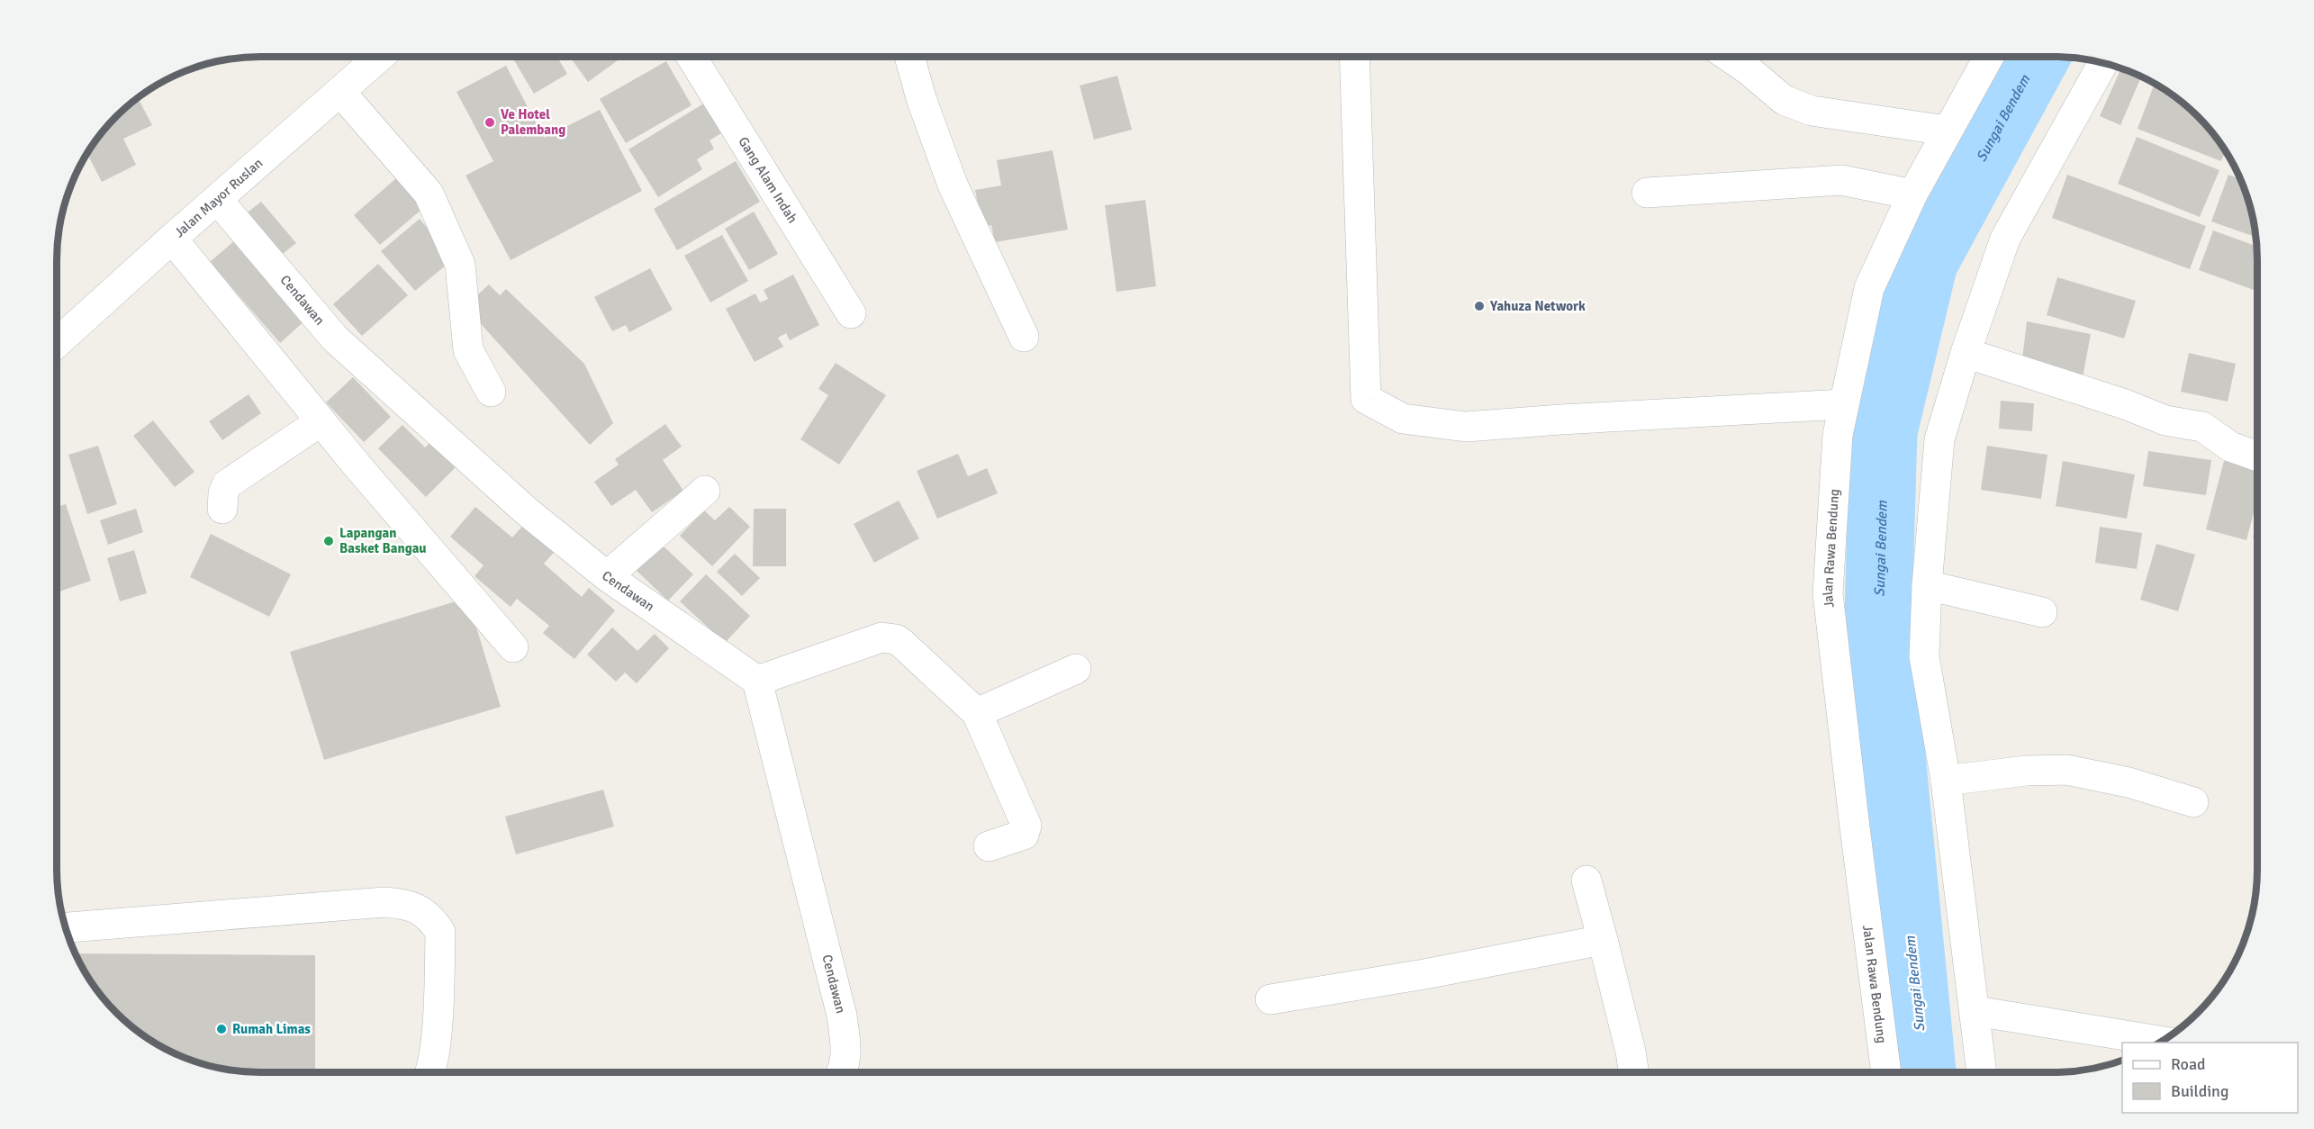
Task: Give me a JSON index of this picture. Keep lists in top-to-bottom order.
{
  "streets": {
    "street": [
      "Gang Alam Indah",
      "Jalan Mayor Ruslan",
      "Cendawan",
      "Jalan Rawa Bendung"
    ]
  },
  "crossings": [
    ["Jalan Mayor Ruslan", "Cendawan"]
  ],
  "water": ["Sungai Bendem"],
  "places": [
    "Ve Hotel Palembang",
    "Yahuza Network",
    "Lapangan Basket Bangau",
    "Rumah Limas"
  ],
  "legend": ["Road", "Building"]
}
